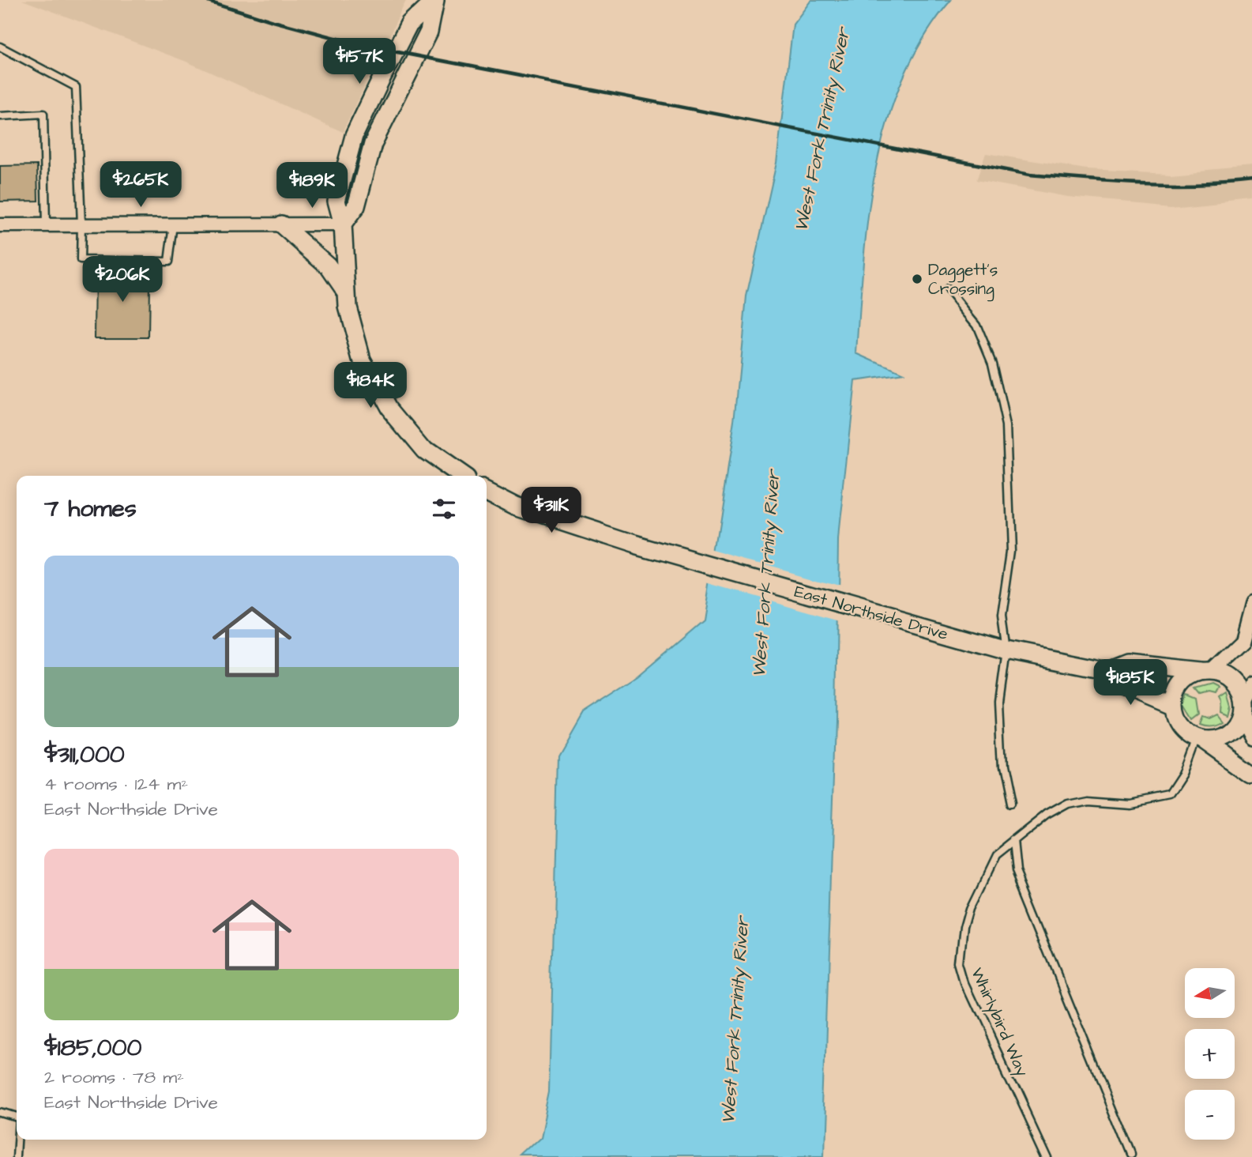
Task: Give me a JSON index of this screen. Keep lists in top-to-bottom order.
{
  "streets": {
    "street": ["East Northside Drive"],
    "lane": ["Whirlybird Way"]
  },
  "crossings": [
    ["East Northside Drive", "Whirlybird Way"]
  ],
  "water": ["West Fork Trinity River"],
  "places": ["Daggett's Crossing"],
  "north": "left",
  "page": {
    "price": [
      "$157K",
      "$265K",
      "$189K",
      "$206K",
      "$184K",
      "$311K",
      "$185K"
    ],
    "heading": "7 homes",
    "list": [
      {
        "name": "$311,000",
        "note": "4 rooms · 124 m² · East Northside Drive"
      },
      {
        "name": "$185,000",
        "note": "2 rooms · 78 m² · East Northside Drive"
      }
    ],
    "map_buttons": ["+", "−"]
  }
}
